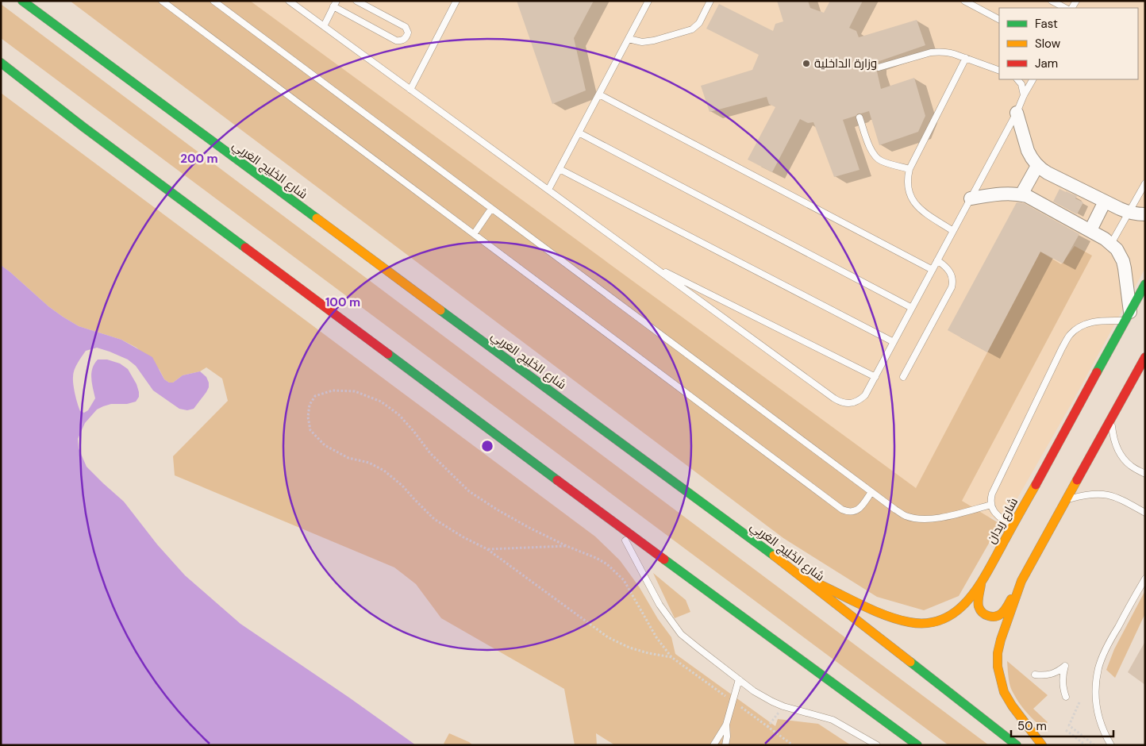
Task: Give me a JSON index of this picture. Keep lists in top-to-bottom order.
{
  "streets": {
    "main road": ["شارع الخَلِيج العَربِي", "شارع ربدان"]
  },
  "crossings": [
    ["شارع الخَلِيج العَربِي", "شارع ربدان"]
  ],
  "places": ["وزارة الداخلية"],
  "legend": ["Fast", "Slow", "Jam"],
  "scale_bar": "50 m",
  "rings": ["200 m", "100 m"]
}
